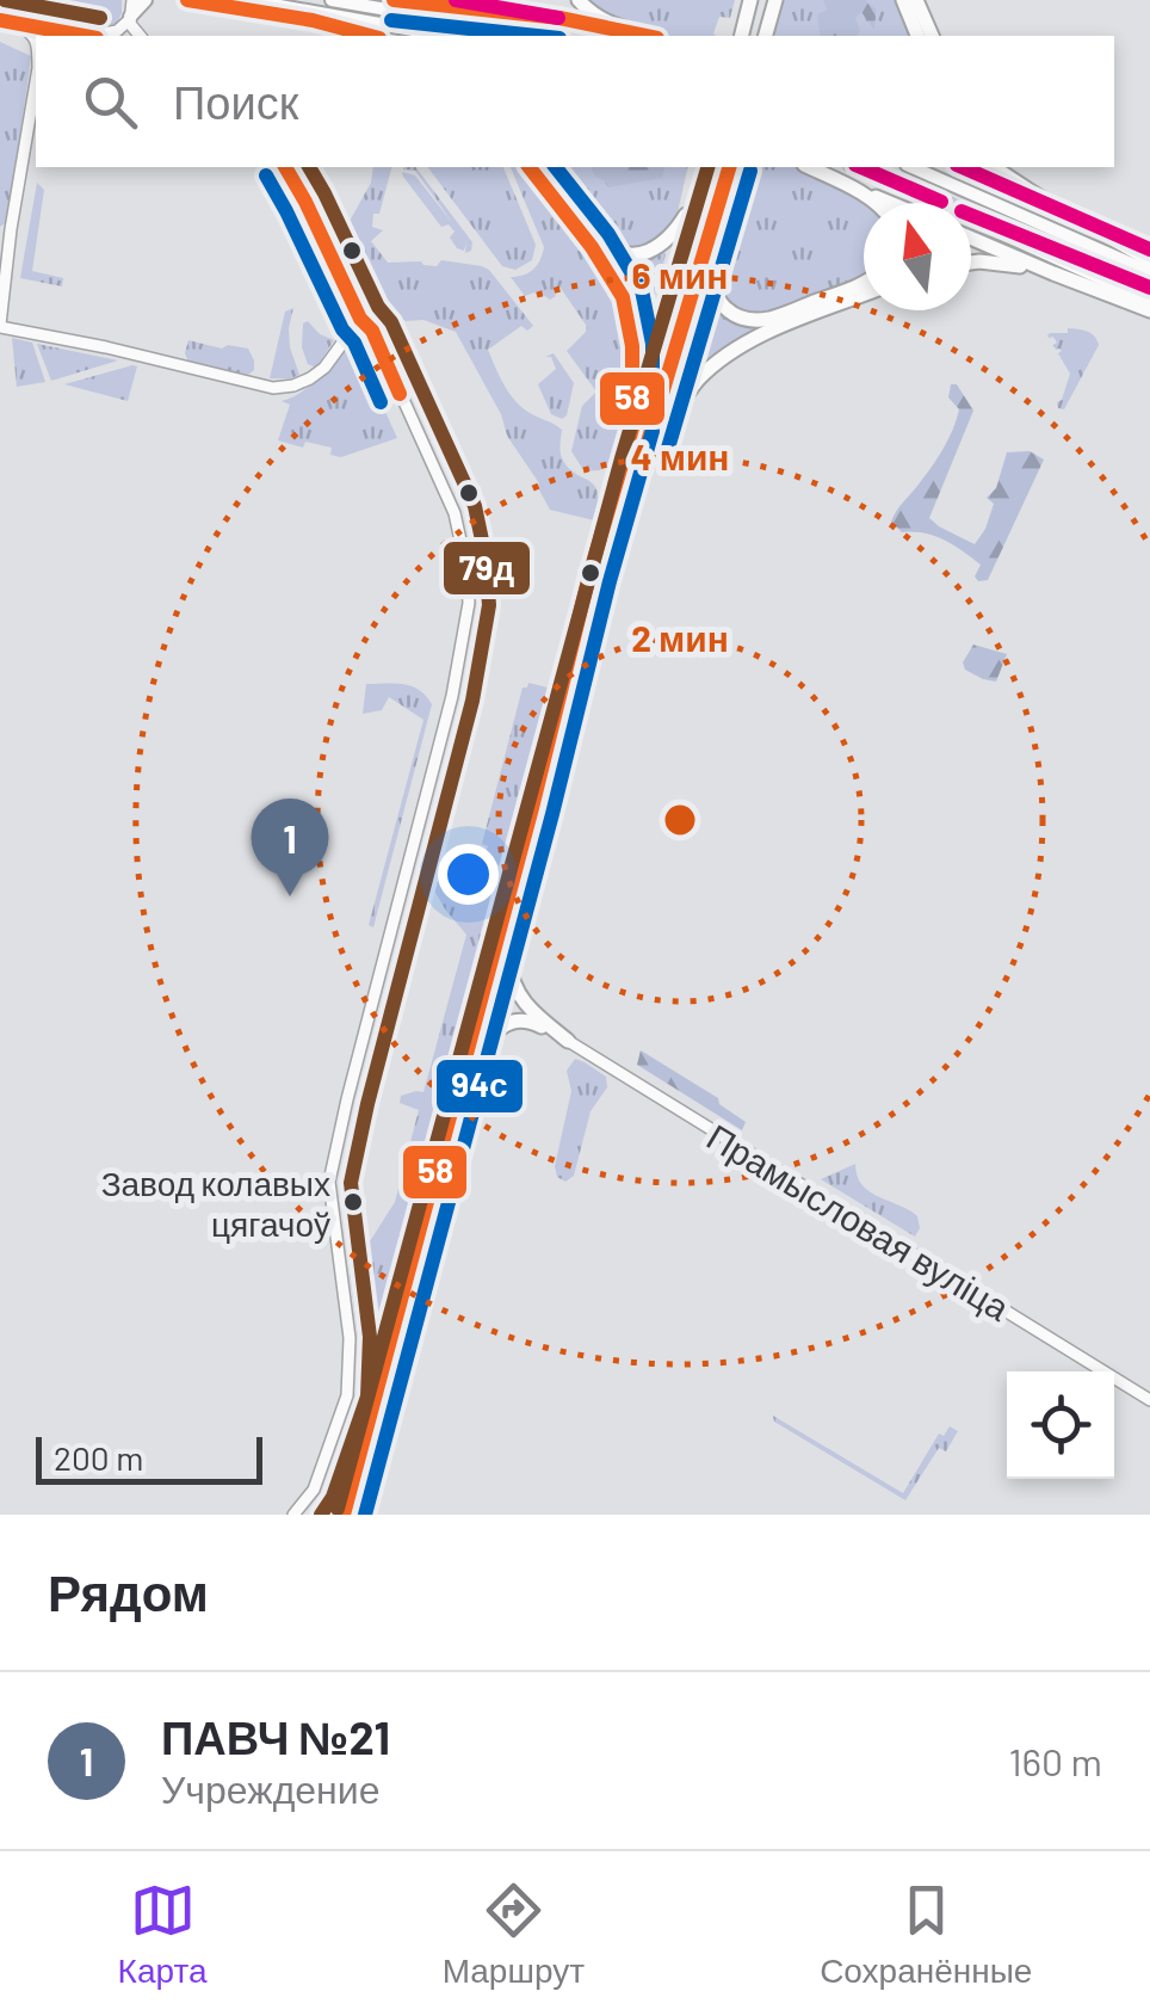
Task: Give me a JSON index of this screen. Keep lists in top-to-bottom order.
{
  "streets": {
    "main road": ["Прамысловая вуліца"]
  },
  "places": ["Завод колавых цягачоў"],
  "lines": ["transit line 58", "transit line 79д", "transit line 94с"],
  "scale_bar": "200 m",
  "north": "top",
  "page": {
    "search": "Поиск",
    "pins": "1",
    "scale": "200 m",
    "heading": "Рядом",
    "list": [
      {
        "mark": "1",
        "name": "ПАВЧ №21",
        "note": "Учреждение",
        "value": "160 m"
      }
    ],
    "nav": ["Карта", "Маршрут", "Сохранённые"]
  },
  "rings": ["6 мин", "4 мин", "2 мин"]
}
